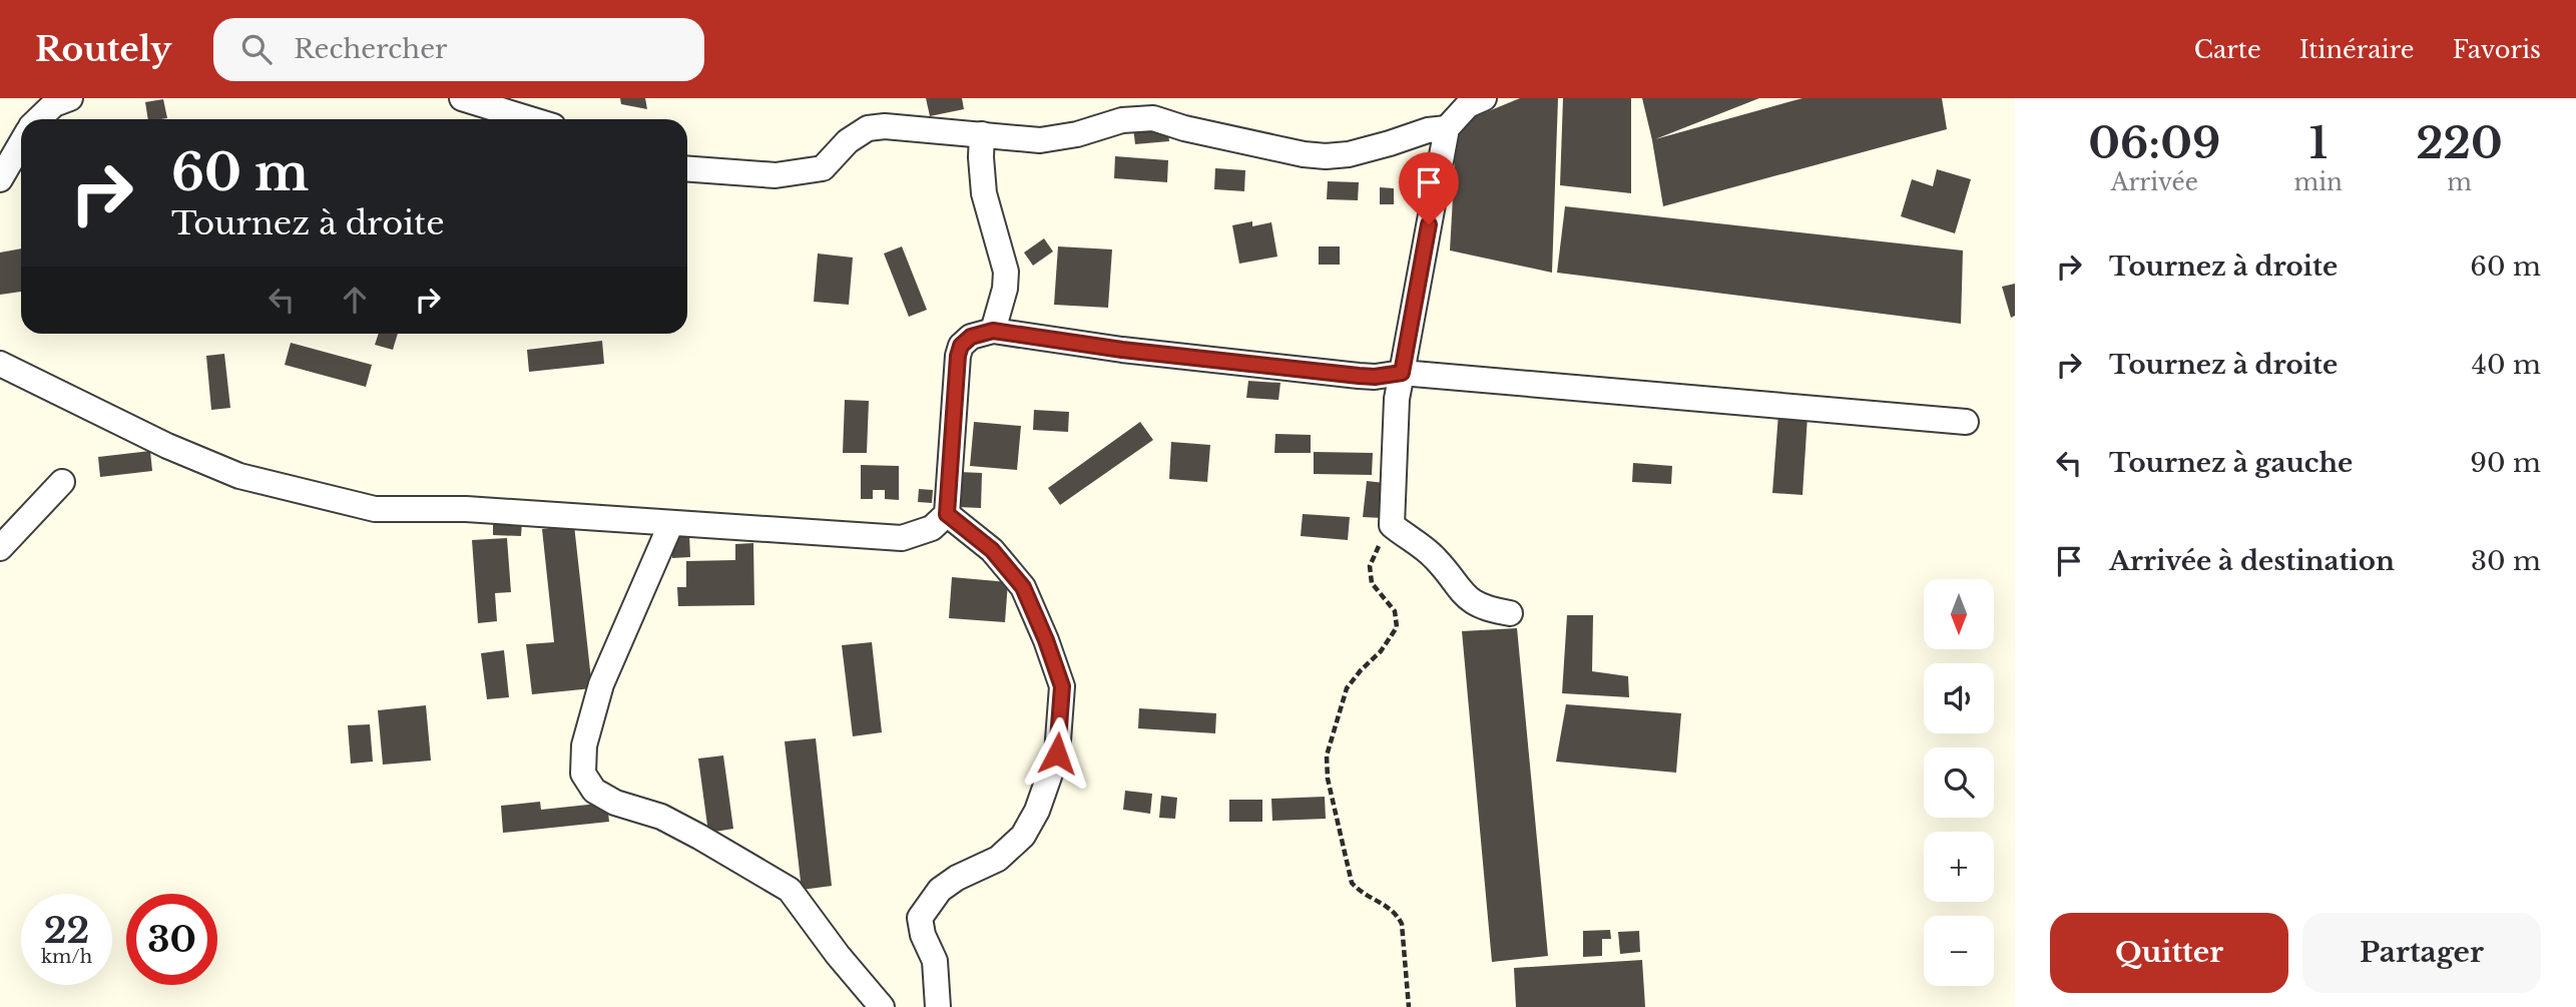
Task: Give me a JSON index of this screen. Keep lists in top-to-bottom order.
{
  "north": "bottom",
  "page": {
    "header": "Routely",
    "search": "Rechercher",
    "nav": ["Carte", "Itinéraire", "Favoris"],
    "eta": [
      "06:09",
      "Arrivée",
      "1",
      "min",
      "220",
      "m"
    ],
    "turn": ["60 m", "Tournez à droite"],
    "list": [
      {
        "name": "Tournez à droite",
        "value": "60 m"
      },
      {
        "name": "Tournez à droite",
        "value": "40 m"
      },
      {
        "name": "Tournez à gauche",
        "value": "90 m"
      },
      {
        "name": "Arrivée à destination",
        "value": "30 m"
      }
    ],
    "map_buttons": ["+", "−"],
    "speed": "22 km/h",
    "limit": "30",
    "buttons": ["Quitter", "Partager"]
  }
}
